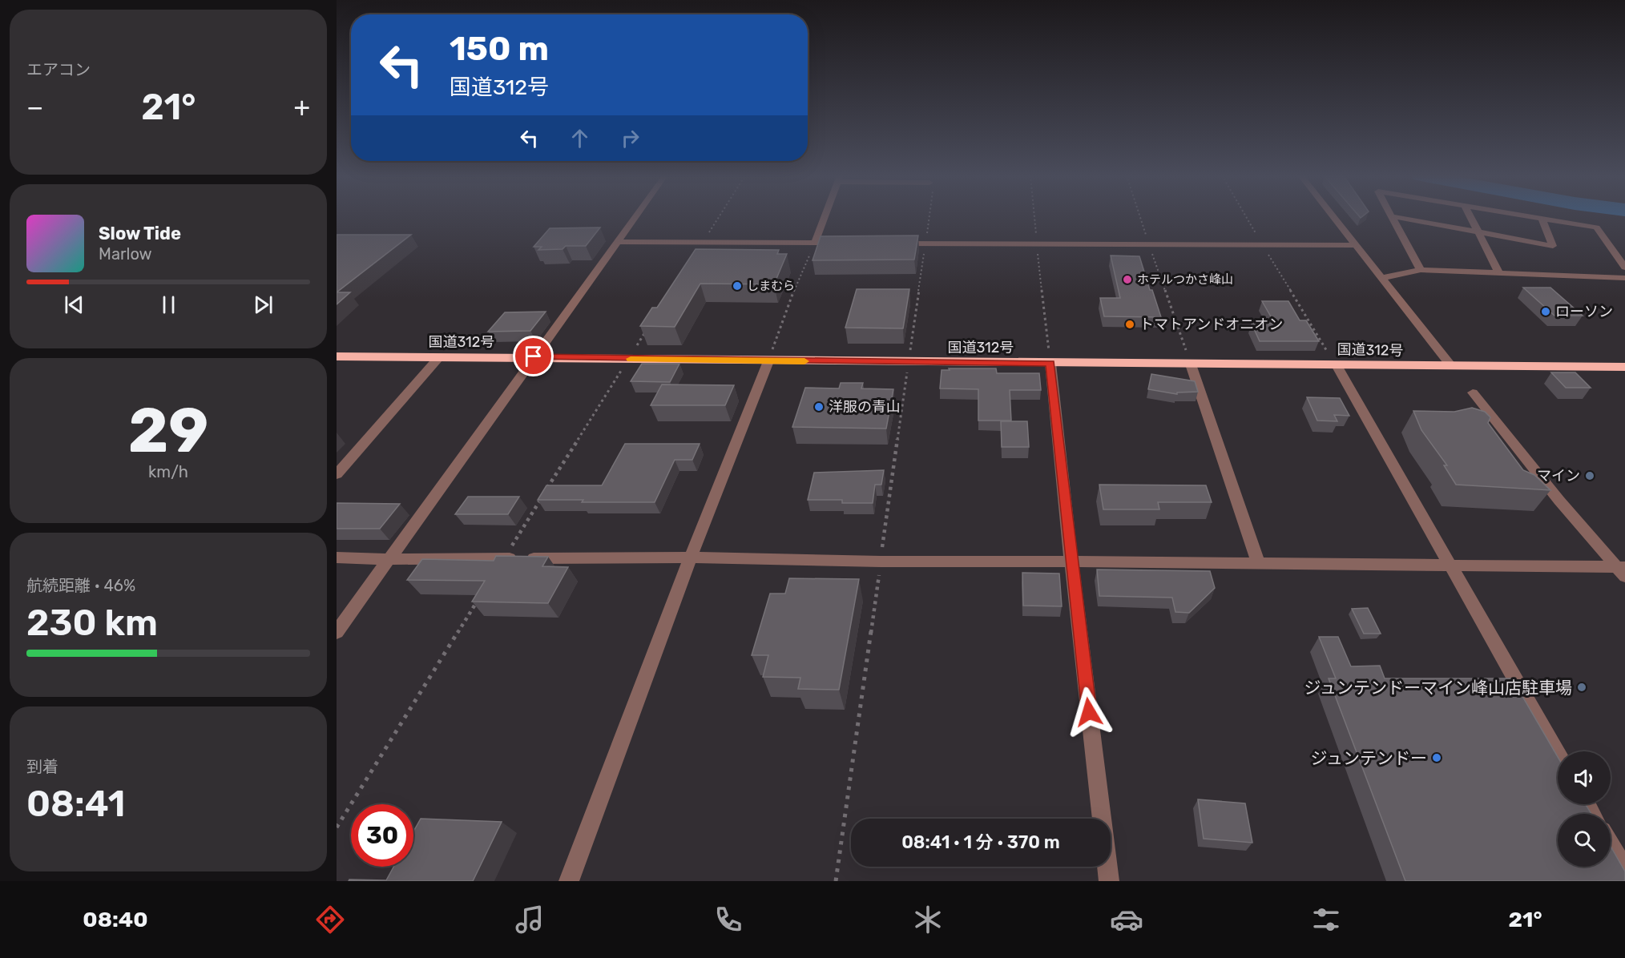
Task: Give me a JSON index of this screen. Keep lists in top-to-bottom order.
{
  "streets": {
    "highway": ["国道312号"]
  },
  "places": [
    "ホテルつかさ峰山",
    "しまむら",
    "ローソン",
    "トマトアンドオニオン",
    "洋服の青山",
    "マイン",
    "ジュンテンドーマイン峰山店駐車場",
    "ジュンテンドー"
  ],
  "page": {
    "tile": [
      "エアコン",
      ["29", "km/h"],
      ["航続距離 · 46%", "230 km"],
      ["到着", "08:41"]
    ],
    "turn": ["150 m", "国道312号"],
    "heat": ["−", "21°", "+"],
    "song": ["Slow Tide", "Marlow"],
    "limit": "30",
    "trip": "08:41 · 1 分 · 370 m",
    "tabs": ["08:40", "21°"]
  }
}
